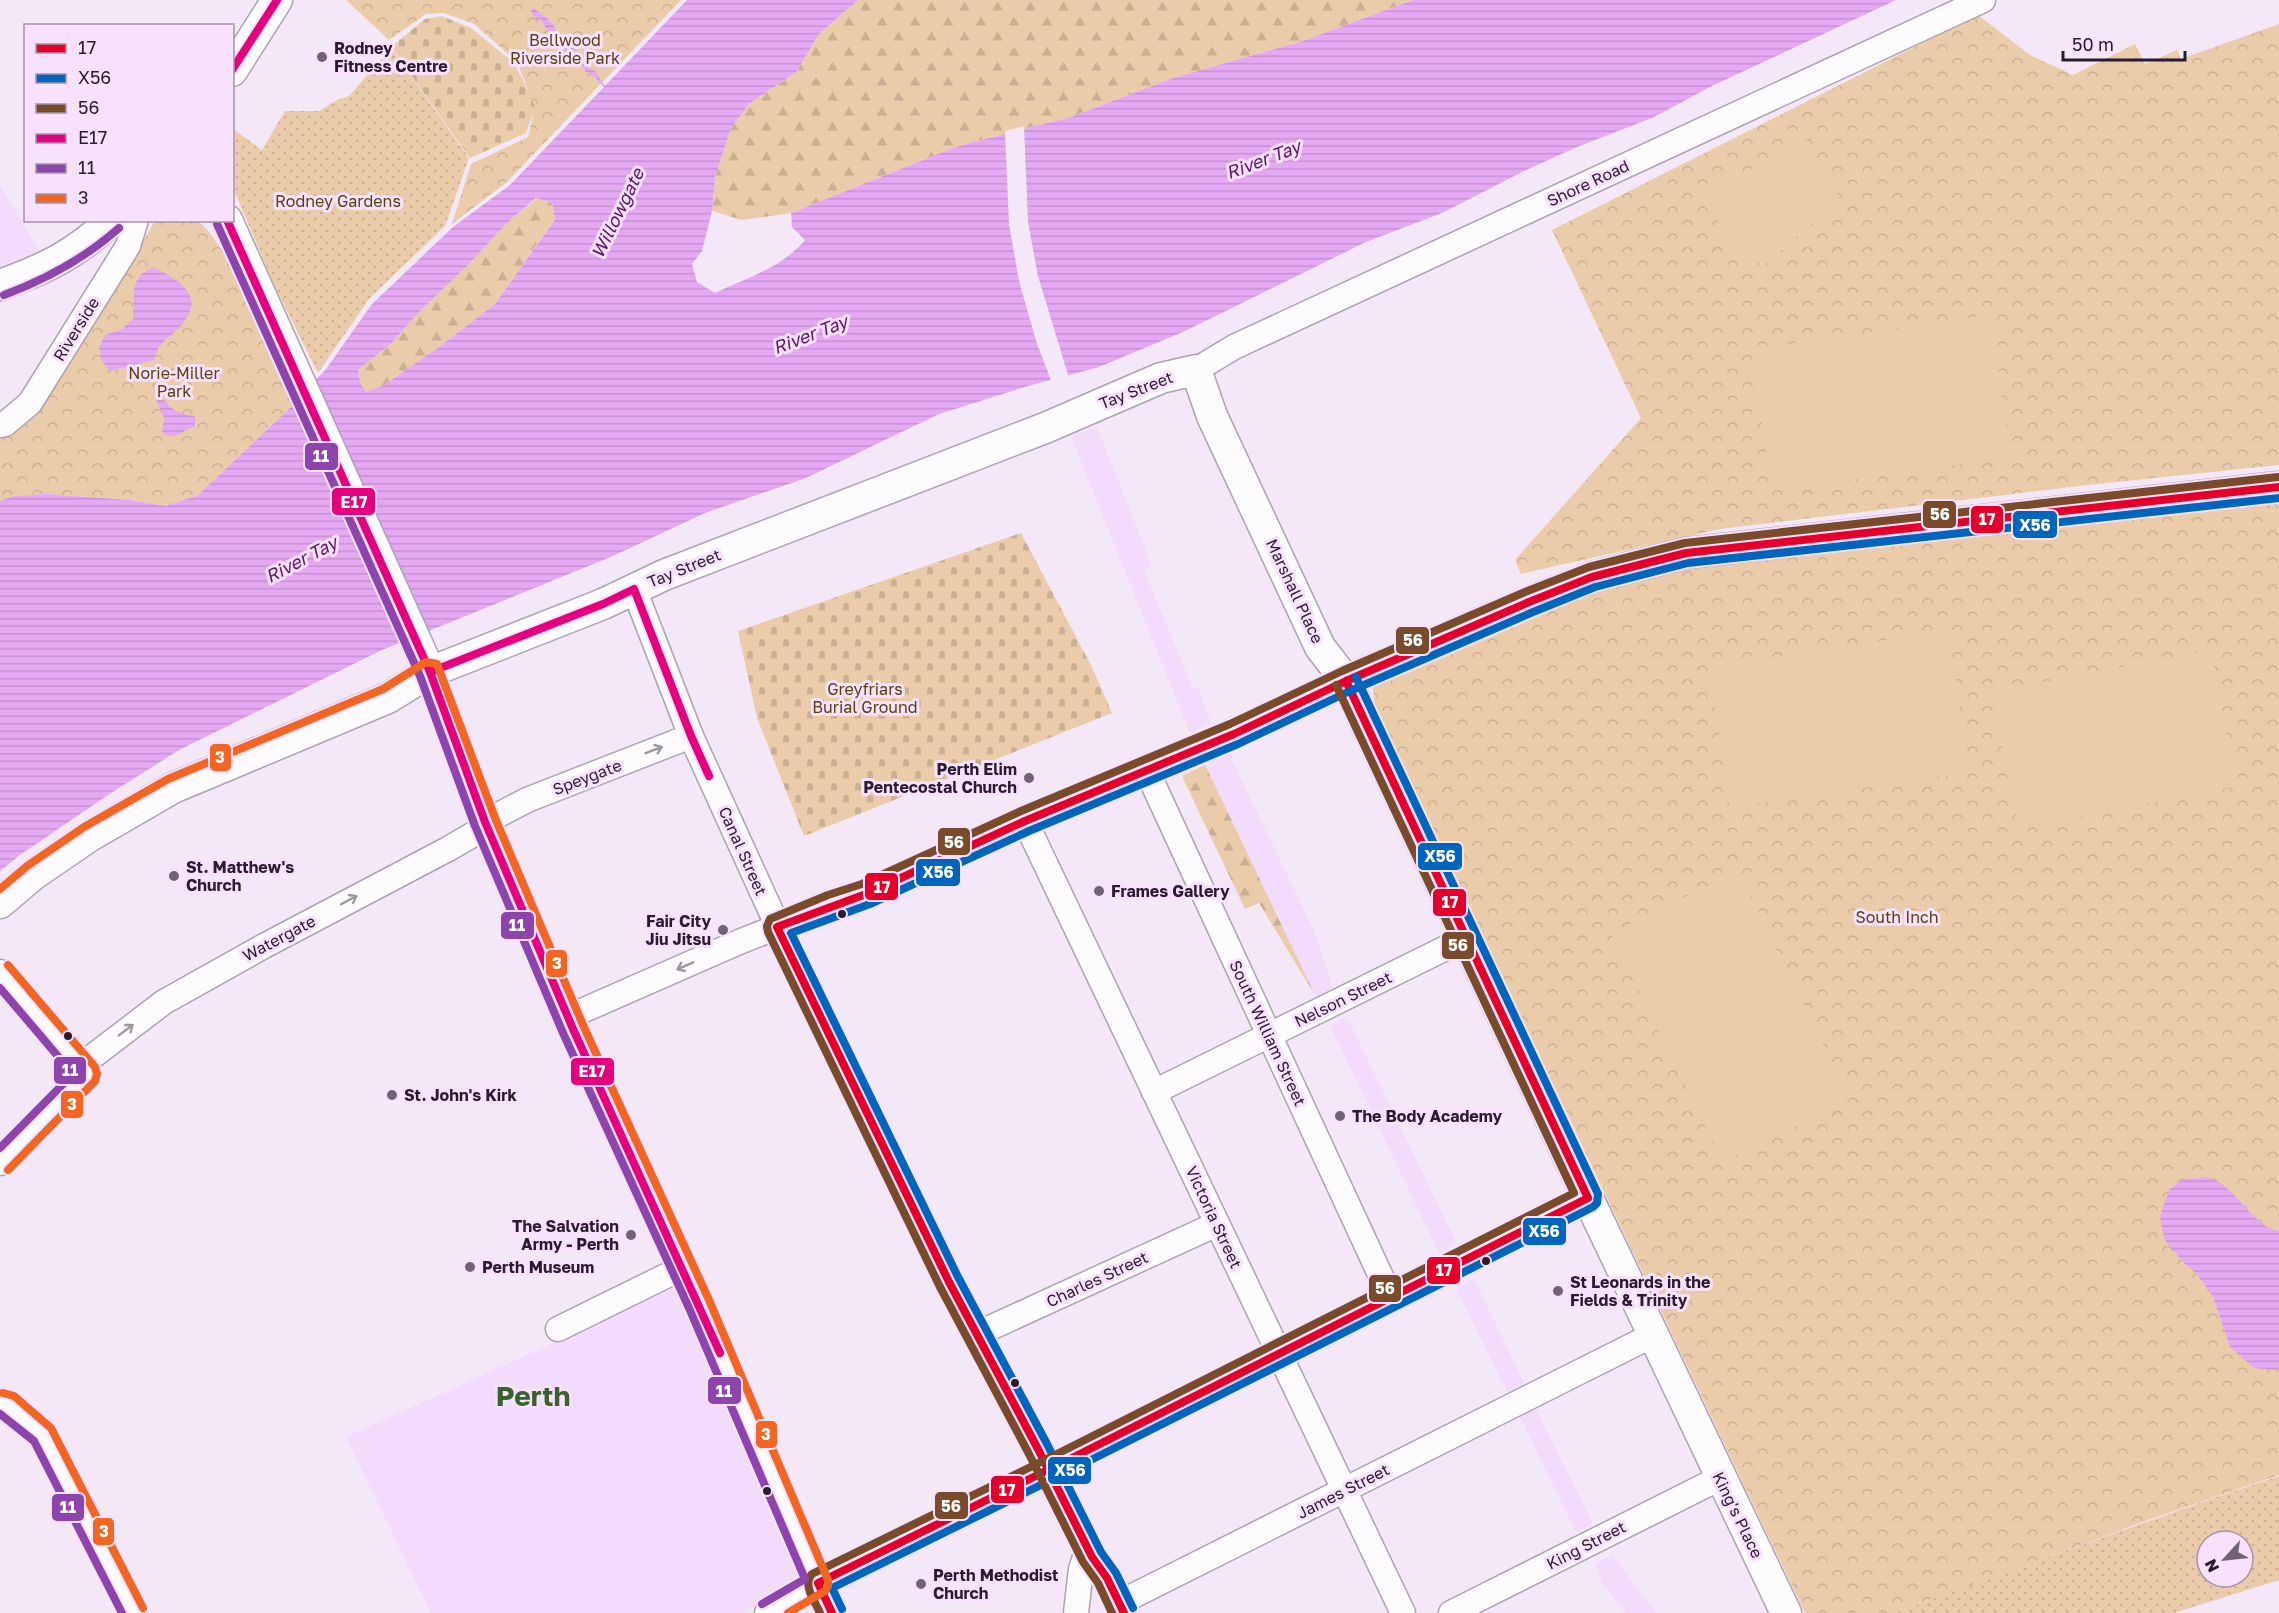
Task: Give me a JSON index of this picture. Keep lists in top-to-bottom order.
{
  "streets": {
    "main road": ["Tay Street", "Marshall Place", "King's Place"],
    "street": [
      "Shore Road",
      "Riverside",
      "Speygate",
      "Canal Street",
      "Watergate",
      "Nelson Street",
      "South William Street",
      "Victoria Street",
      "Charles Street",
      "James Street",
      "King Street"
    ]
  },
  "crossings": [
    ["Shore Road", "Tay Street"],
    ["Shore Road", "Marshall Place"],
    ["Tay Street", "Marshall Place"],
    ["Tay Street", "Canal Street"],
    ["Marshall Place", "Nelson Street"],
    ["Marshall Place", "King's Place"],
    ["Speygate", "Canal Street"],
    ["Speygate", "Watergate"],
    ["Canal Street", "Charles Street"],
    ["Canal Street", "James Street"],
    ["Nelson Street", "South William Street"],
    ["Nelson Street", "Victoria Street"],
    ["Victoria Street", "Charles Street"],
    ["Victoria Street", "James Street"],
    ["James Street", "King's Place"],
    ["King's Place", "King Street"]
  ],
  "one_way": ["Watergate"],
  "districts": ["Perth"],
  "water": ["River Tay", "Willowgate"],
  "parks": [
    "Bellwood Riverside Park",
    "Rodney Gardens",
    "Norie-Miller Park",
    "Greyfriars Burial Ground",
    "South Inch"
  ],
  "places": [
    "Rodney Fitness Centre",
    "Perth Elim Pentecostal Church",
    "St. Matthew's Church",
    "Frames Gallery",
    "Fair City Jiu Jitsu",
    "St. John's Kirk",
    "The Body Academy",
    "The Salvation Army - Perth",
    "Perth Museum",
    "St Leonards in the Fields & Trinity",
    "Perth Methodist Church"
  ],
  "lines": [
    "transit line E17",
    "transit line 11",
    "transit line 56",
    "transit line 17",
    "transit line X56",
    "transit line 3"
  ],
  "legend": [
    "17",
    "X56",
    "56",
    "E17",
    "11",
    "3"
  ],
  "scale_bar": "50 m",
  "north": "bottom left"
}
